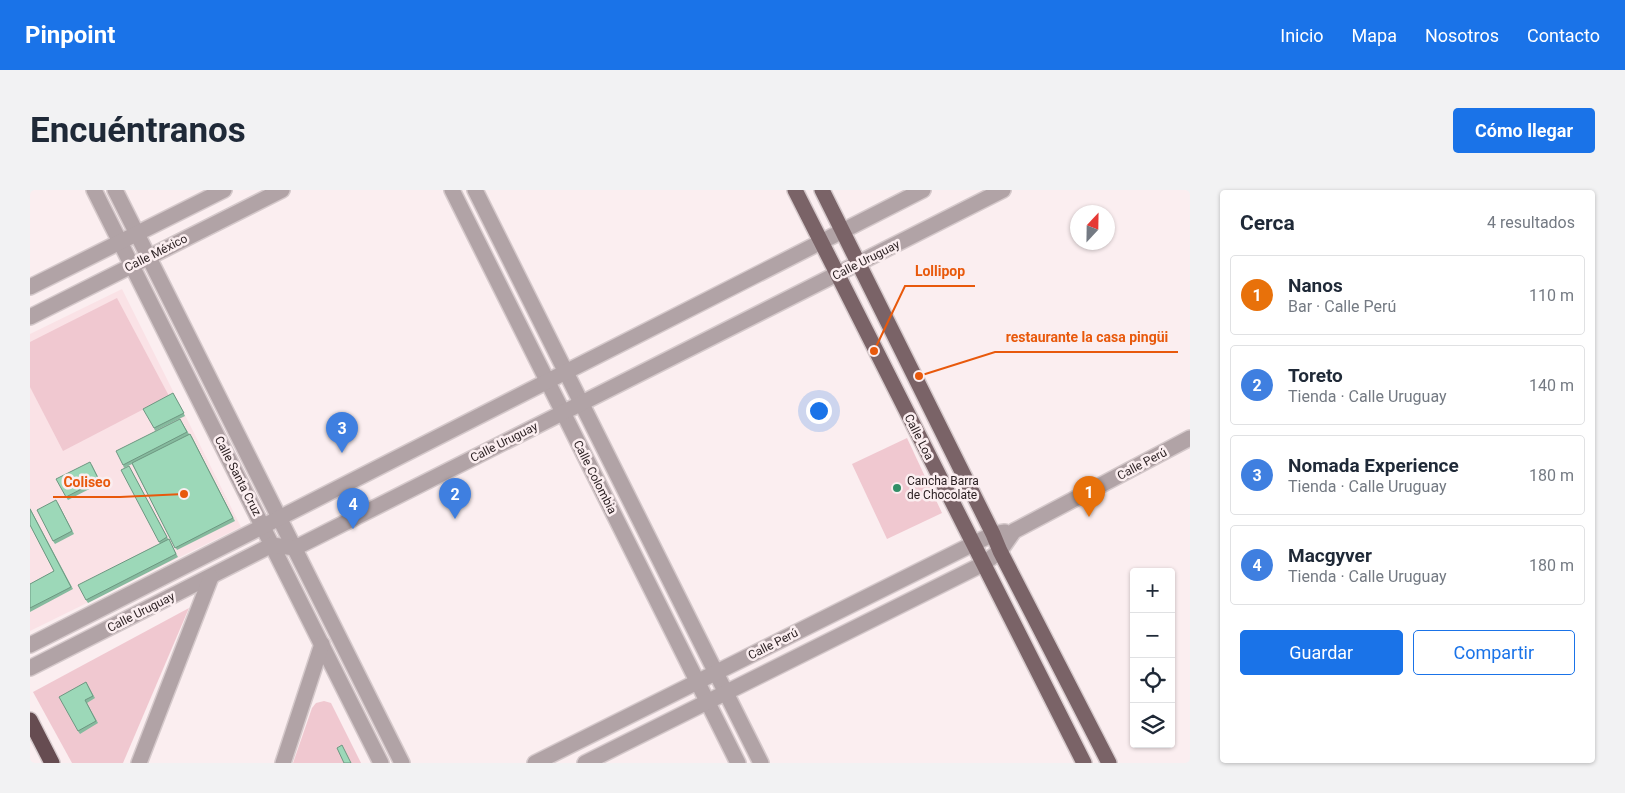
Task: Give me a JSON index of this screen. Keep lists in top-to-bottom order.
{
  "streets": {
    "main road": ["Calle Loa"],
    "street": [
      "Calle México",
      "Calle Uruguay",
      "Calle Perú",
      "Calle Santa Cruz",
      "Calle Colombia"
    ]
  },
  "crossings": [
    ["Calle México", "Calle Santa Cruz"],
    ["Calle Uruguay", "Calle Loa"],
    ["Calle Uruguay", "Calle Santa Cruz"],
    ["Calle Uruguay", "Calle Colombia"],
    ["Calle Loa", "Calle Perú"],
    ["Calle Perú", "Calle Colombia"]
  ],
  "places": [
    "Lollipop",
    "restaurante la casa pingüi",
    "Cancha Barra de Chocolate",
    "Coliseo"
  ],
  "north": "top",
  "page": {
    "header": "Pinpoint",
    "nav": [
      "Inicio",
      "Mapa",
      "Nosotros",
      "Contacto"
    ],
    "buttons": [
      "Cómo llegar",
      ["Guardar", "Compartir"]
    ],
    "title": "Encuéntranos",
    "heading": ["Cerca", "4 resultados"],
    "list": [
      {
        "mark": "1",
        "name": "Nanos",
        "note": "Bar · Calle Perú",
        "value": "110 m"
      },
      {
        "mark": "2",
        "name": "Toreto",
        "note": "Tienda · Calle Uruguay",
        "value": "140 m"
      },
      {
        "mark": "3",
        "name": "Nomada Experience",
        "note": "Tienda · Calle Uruguay",
        "value": "180 m"
      },
      {
        "mark": "4",
        "name": "Macgyver",
        "note": "Tienda · Calle Uruguay",
        "value": "180 m"
      }
    ],
    "pins": [
      "3",
      "1",
      "2",
      "4"
    ],
    "map_buttons": ["+", "−"]
  }
}
